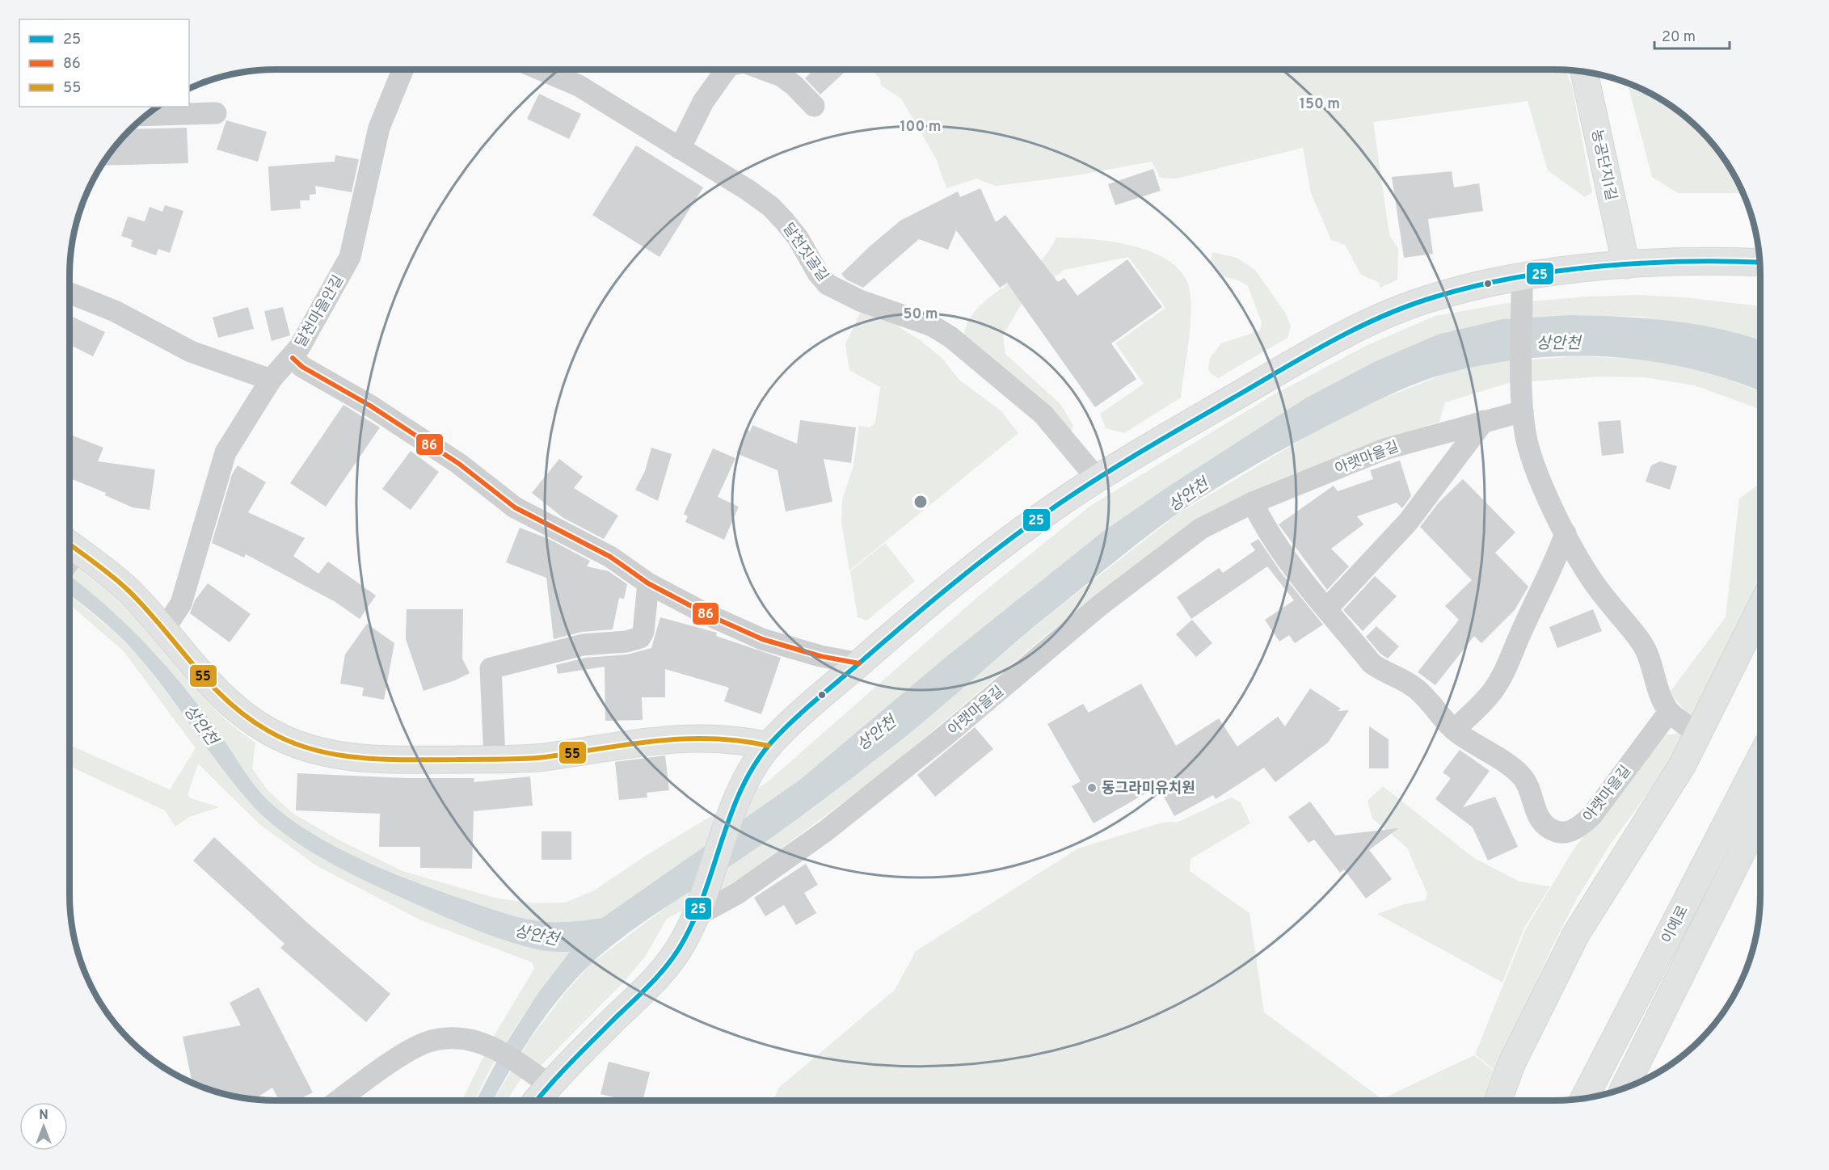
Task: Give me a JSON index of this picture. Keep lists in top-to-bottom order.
{
  "streets": {
    "main road": ["농공단지1길", "이예로"],
    "street": ["달천짓골길", "달천마을안길", "아랫마을길"]
  },
  "water": ["상안천"],
  "places": ["동그라미유치원"],
  "lines": ["transit line 25", "transit line 86", "transit line 55"],
  "legend": ["25", "86", "55"],
  "scale_bar": "20 m",
  "north": "top",
  "rings": ["150 m", "100 m", "50 m"]
}
